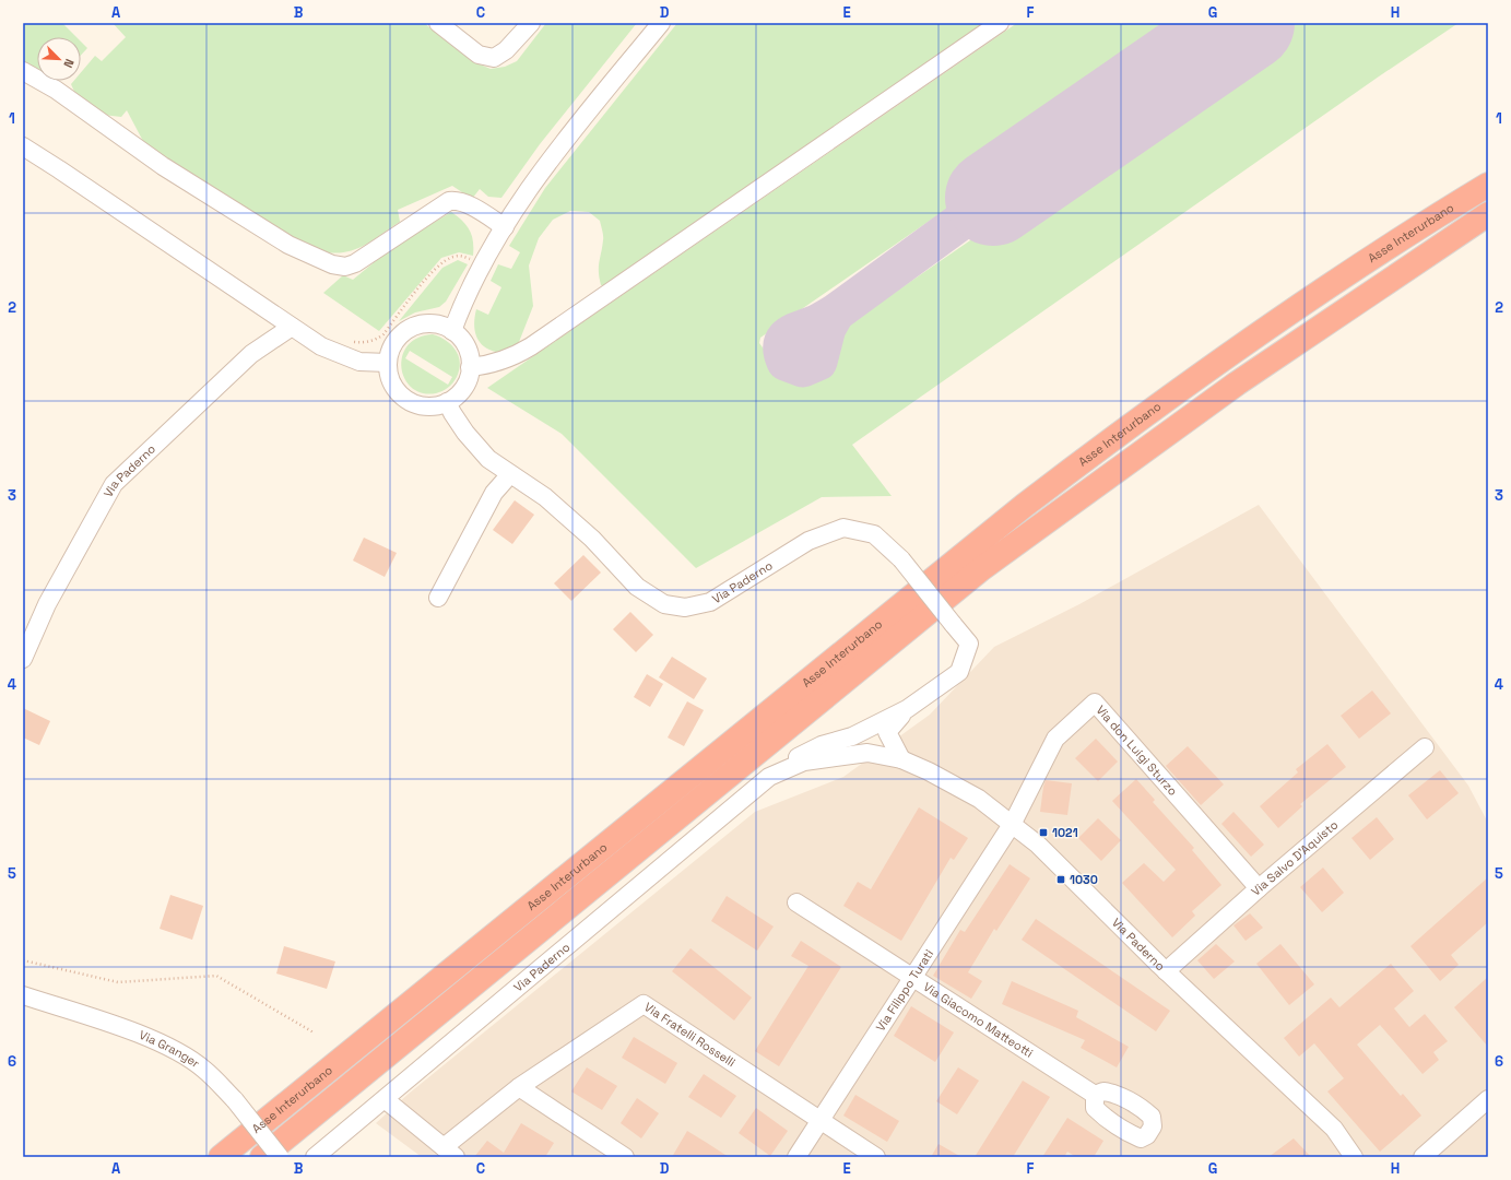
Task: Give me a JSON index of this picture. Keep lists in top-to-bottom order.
{
  "streets": {
    "highway": ["Asse Interurbano"],
    "street": [
      "Via Paderno",
      "Via don Luigi Sturzo",
      "Via Salvo D'Aquisto",
      "Via Filippo Turati",
      "Via Giacomo Matteotti",
      "Via Fratelli Rosselli",
      "Via Granger"
    ]
  },
  "crossings": [
    ["Via Paderno", "Via don Luigi Sturzo"],
    ["Via Paderno", "Via Salvo D'Aquisto"],
    ["Via Paderno", "Via Filippo Turati"],
    ["Via don Luigi Sturzo", "Via Salvo D'Aquisto"],
    ["Via don Luigi Sturzo", "Via Filippo Turati"],
    ["Via Filippo Turati", "Via Giacomo Matteotti"],
    ["Via Filippo Turati", "Via Fratelli Rosselli"]
  ],
  "places": {
    "transit": ["1021", "1030"]
  },
  "north": "bottom right",
  "grid": {
    "columns": [
      "A",
      "B",
      "C",
      "D",
      "E",
      "F",
      "G",
      "H"
    ],
    "rows": [
      "1",
      "2",
      "3",
      "4",
      "5",
      "6"
    ]
  }
}
